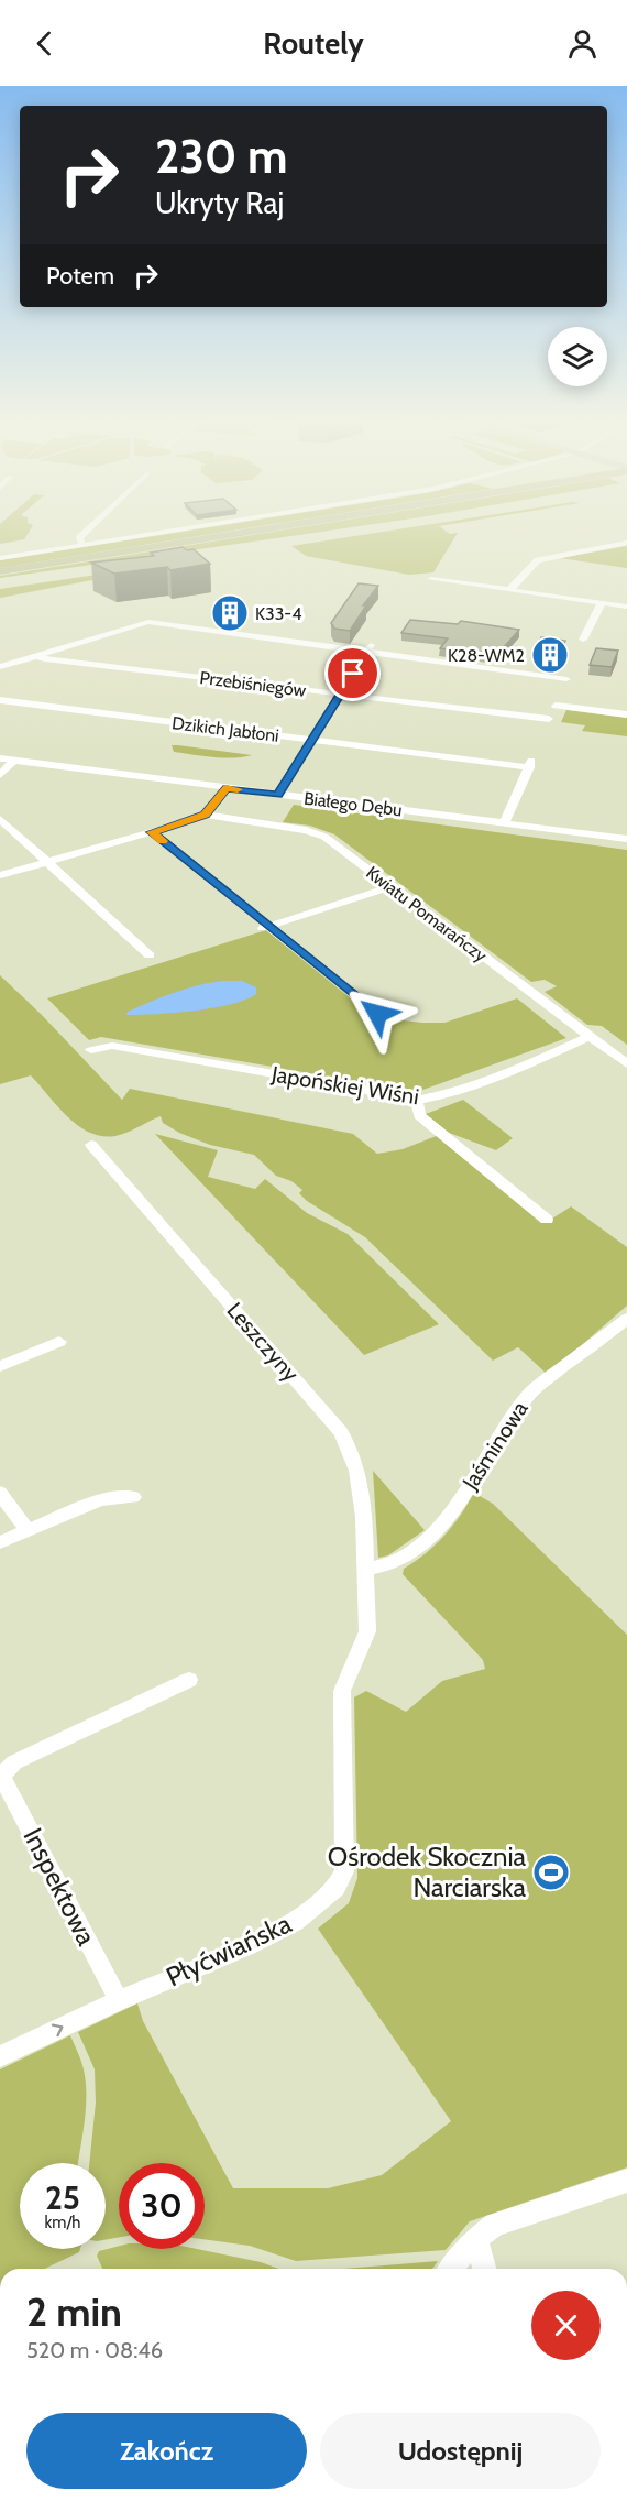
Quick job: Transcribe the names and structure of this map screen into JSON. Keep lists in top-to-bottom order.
{
  "streets": {
    "street": [
      "Przebiśniegów",
      "Dzikich Jabłoni",
      "Białego Dębu",
      "Kwiatu Pomarańczy",
      "Japońskiej Wiśni",
      "Leszczyny",
      "Jaśminowa",
      "Inspektowa",
      "Płyćwiańska"
    ]
  },
  "crossings": [
    ["Dzikich Jabłoni", "Białego Dębu"],
    ["Kwiatu Pomarańczy", "Japońskiej Wiśni"],
    ["Leszczyny", "Jaśminowa"],
    ["Leszczyny", "Płyćwiańska"],
    ["Jaśminowa", "Płyćwiańska"],
    ["Inspektowa", "Płyćwiańska"]
  ],
  "places": {
    "building": ["K33-4", "K28-WM2"],
    "sports": ["Ośrodek Skocznia Narciarska"]
  },
  "page": {
    "header": "Routely",
    "turn": ["230 m", "Ukryty Raj"],
    "then": "Potem",
    "speed": "25 km/h",
    "limit": "30",
    "heading": ["2 min", "520 m · 08:46"],
    "buttons": ["Zakończ", "Udostępnij"]
  }
}
